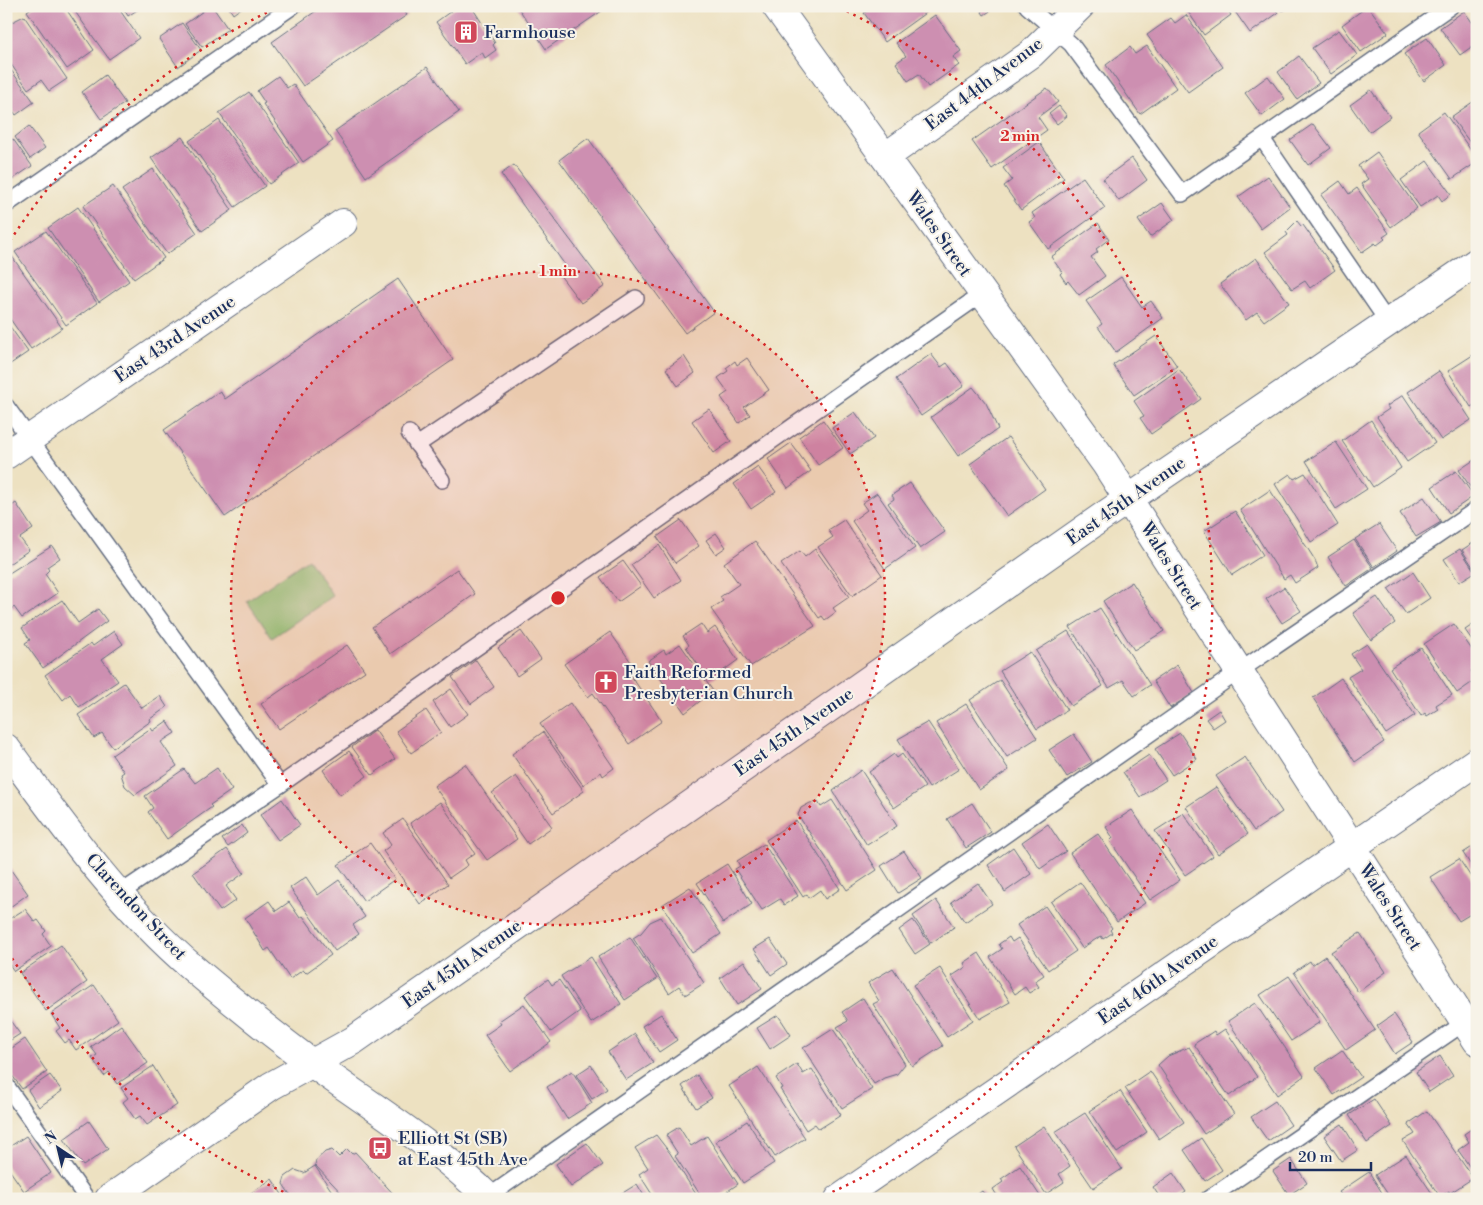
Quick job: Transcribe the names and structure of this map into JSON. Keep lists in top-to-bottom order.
{
  "streets": {
    "street": [
      "East 44th Avenue",
      "Wales Street",
      "East 43rd Avenue",
      "East 45th Avenue",
      "Clarendon Street",
      "East 46th Avenue"
    ]
  },
  "crossings": [
    ["East 44th Avenue", "Wales Street"],
    ["Wales Street", "East 45th Avenue"],
    ["Wales Street", "East 46th Avenue"],
    ["East 45th Avenue", "Clarendon Street"]
  ],
  "places": {
    "building": ["Farmhouse"],
    "church": ["Faith Reformed Presbyterian Church"],
    "bus stop": ["Elliott St (SB) at East 45th Ave"]
  },
  "scale_bar": "20 m",
  "north": "top left",
  "rings": ["2 min", "1 min"]
}
